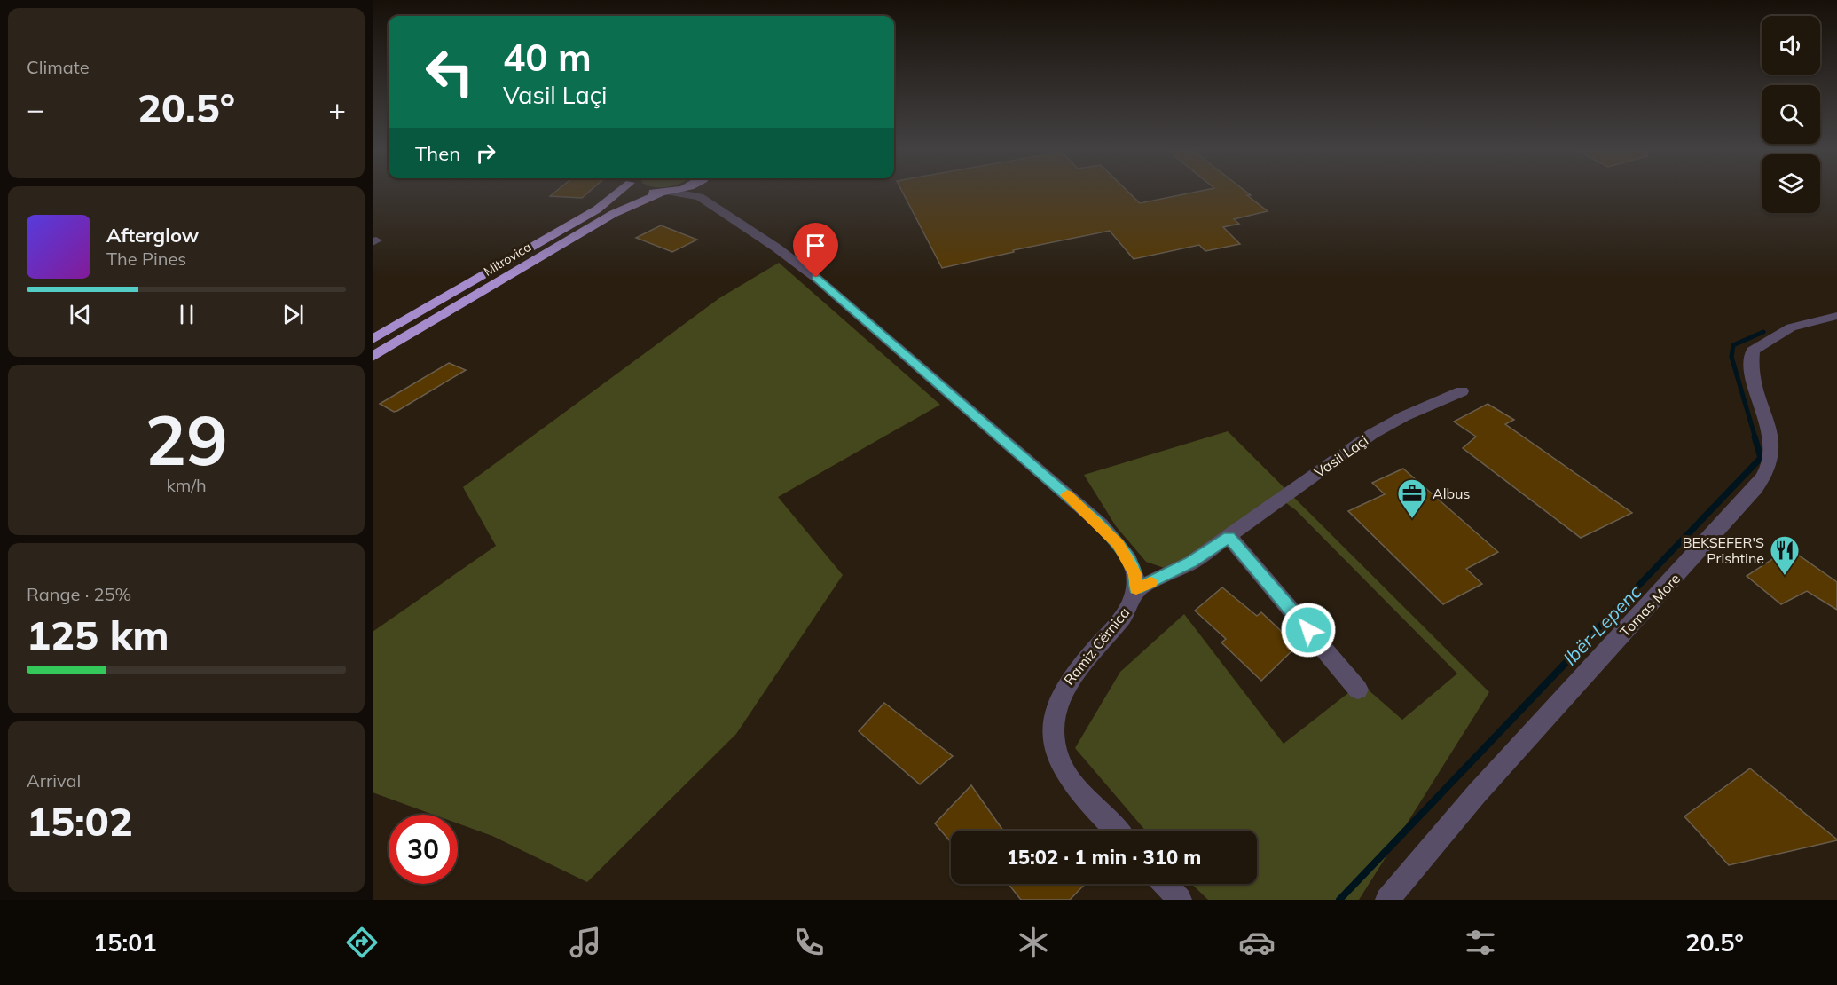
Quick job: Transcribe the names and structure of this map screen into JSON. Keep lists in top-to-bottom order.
{
  "streets": {
    "highway": ["Mitrovica"],
    "street": ["Vasil Laçi", "Tomas More", "Ramiz Cërnica"]
  },
  "crossings": [
    ["Vasil Laçi", "Ramiz Cërnica"]
  ],
  "water": ["Ibër-Lepenc"],
  "places": {
    "office": ["Albus"],
    "restaurant": ["BEKSEFER'S Prishtine"]
  },
  "page": {
    "tile": [
      "Climate",
      ["29", "km/h"],
      ["Range · 25%", "125 km"],
      ["Arrival", "15:02"]
    ],
    "turn": ["40 m", "Vasil Laçi"],
    "heat": ["−", "20.5°", "+"],
    "then": "Then",
    "song": ["Afterglow", "The Pines"],
    "limit": "30",
    "trip": "15:02 · 1 min · 310 m",
    "tabs": ["15:01", "20.5°"]
  }
}
